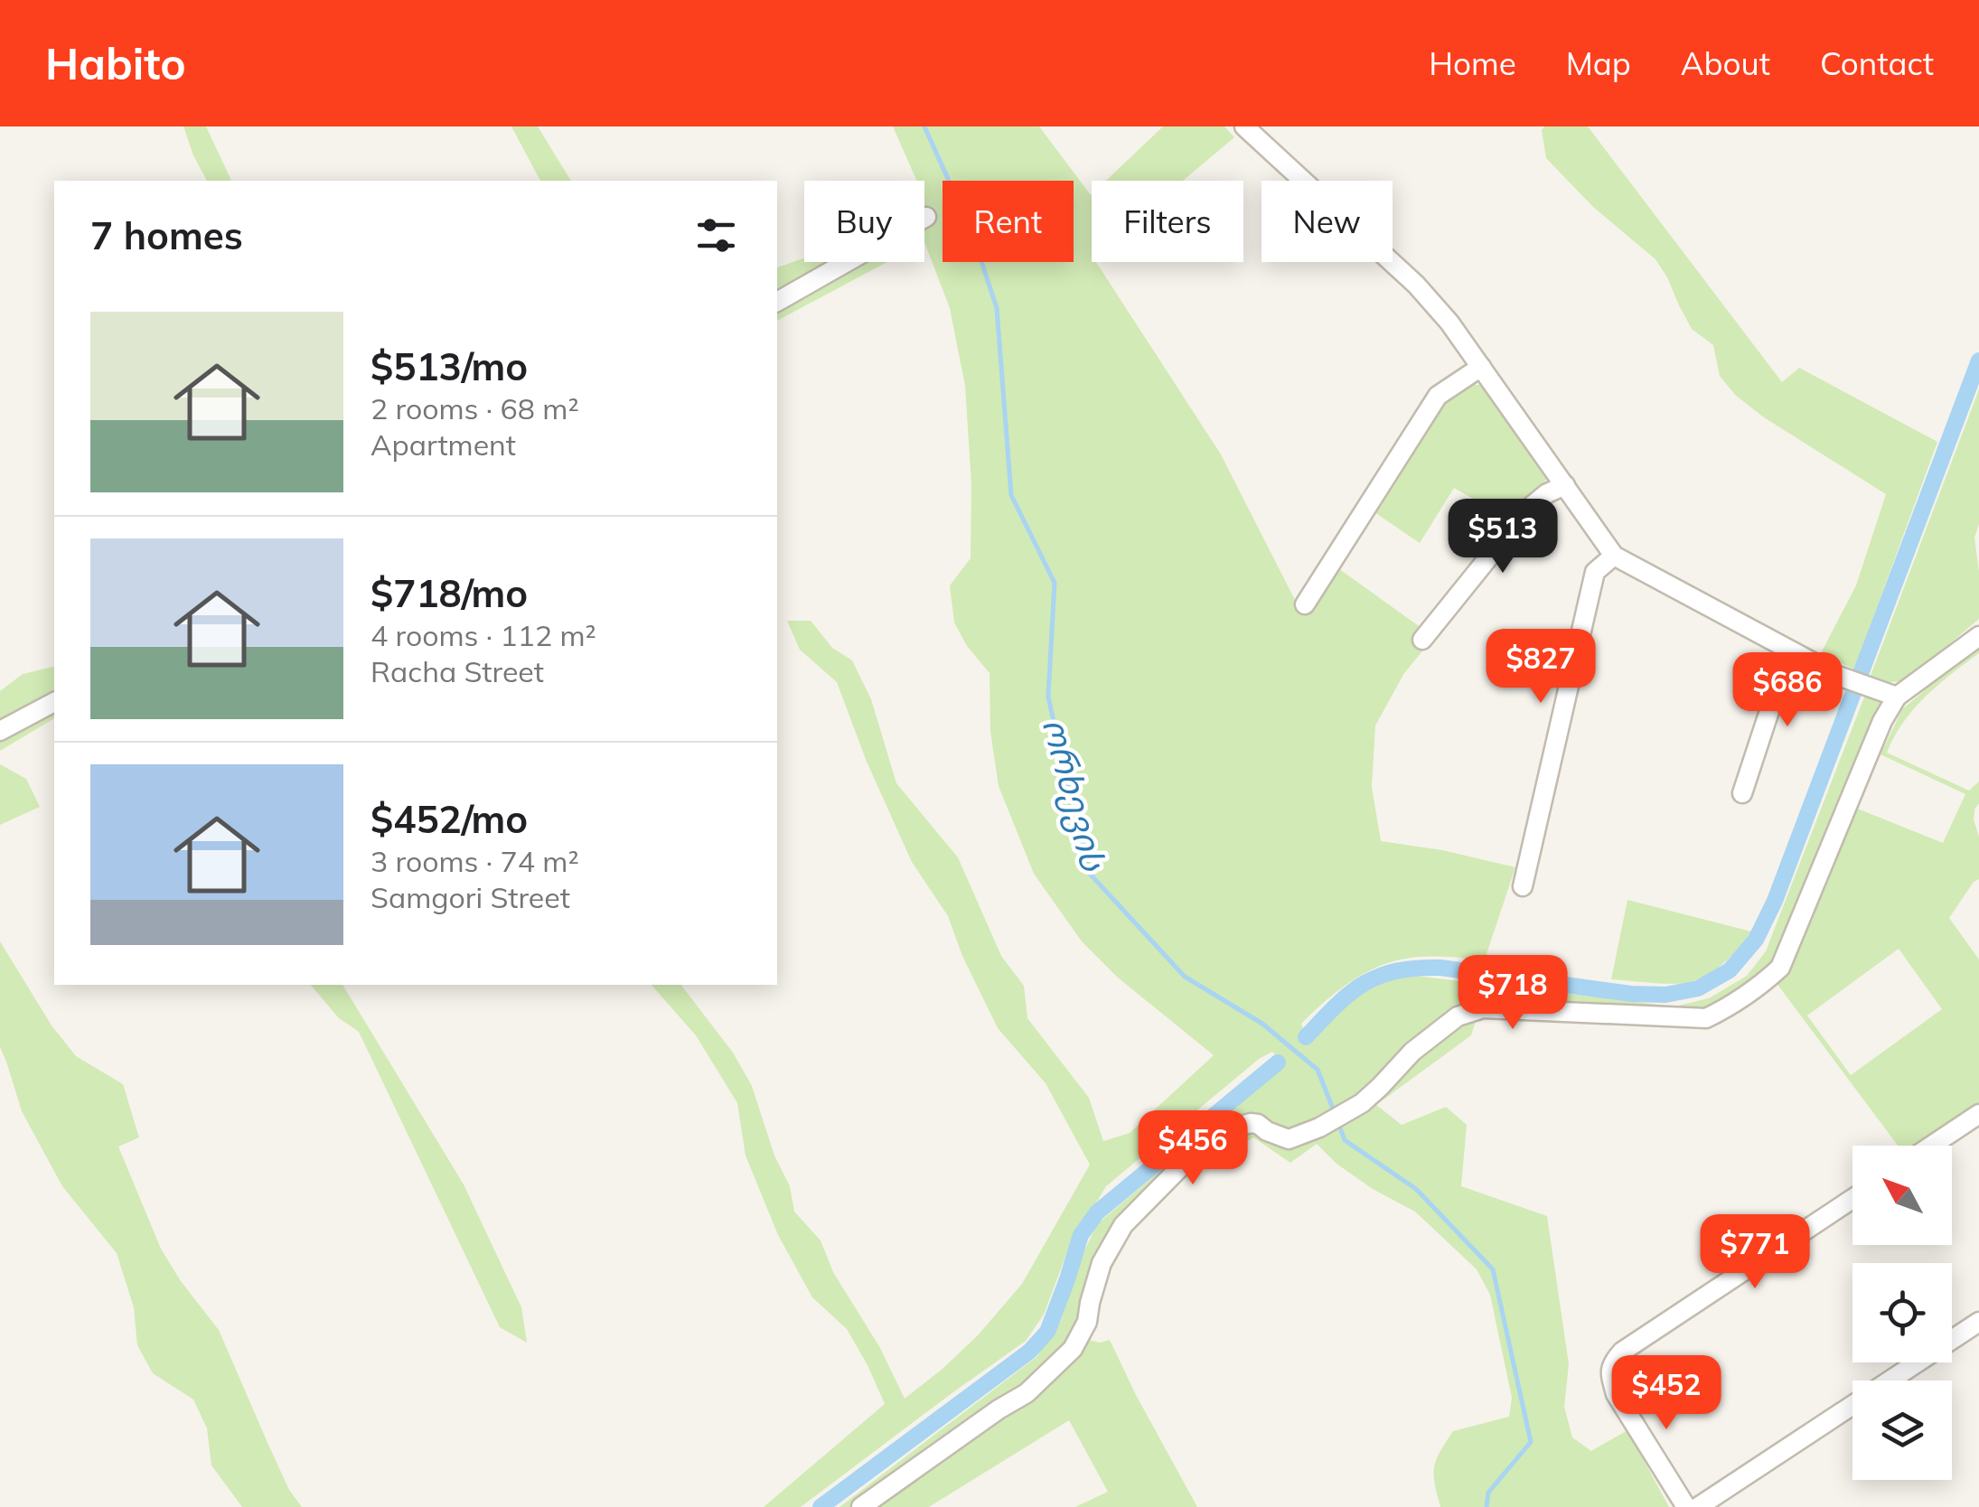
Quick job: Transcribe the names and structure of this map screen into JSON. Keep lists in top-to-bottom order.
{
  "water": ["ორხევის"],
  "north": "top left",
  "page": {
    "header": "Habito",
    "nav": [
      "Home",
      "Map",
      "About",
      "Contact"
    ],
    "chip": [
      "Buy",
      "Rent",
      "Filters",
      "New"
    ],
    "heading": "7 homes",
    "list": [
      {
        "name": "$513/mo",
        "note": "2 rooms · 68 m² · Apartment"
      },
      {
        "name": "$718/mo",
        "note": "4 rooms · 112 m² · Racha Street"
      },
      {
        "name": "$452/mo",
        "note": "3 rooms · 74 m² · Samgori Street"
      }
    ],
    "price": [
      "$513",
      "$827",
      "$686",
      "$718",
      "$456",
      "$771",
      "$452"
    ]
  }
}
